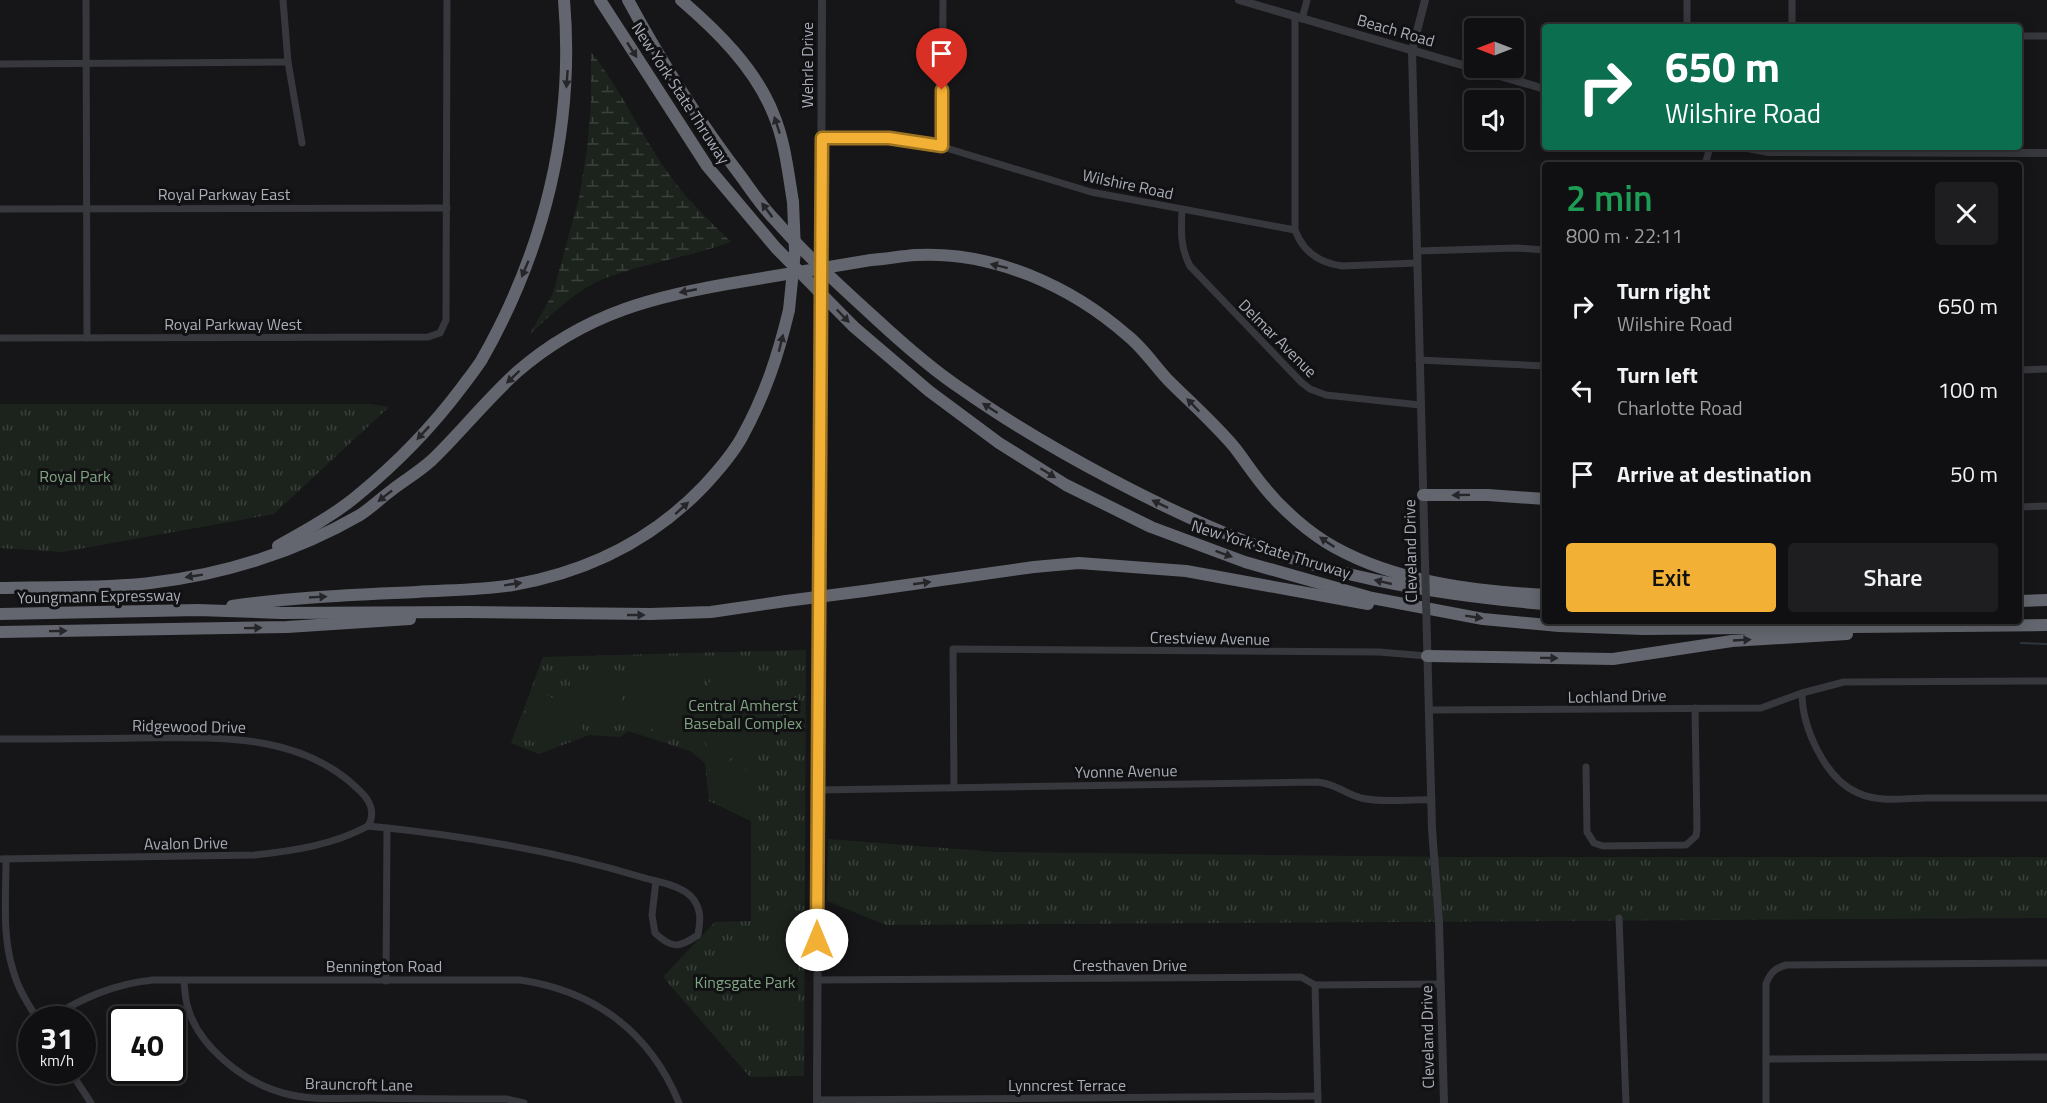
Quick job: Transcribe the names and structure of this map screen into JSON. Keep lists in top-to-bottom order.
{
  "streets": {
    "highway": ["New York State Thruway", "Youngmann Expressway"],
    "street": [
      "Beach Road",
      "Wehrle Drive",
      "Wilshire Road",
      "Royal Parkway East",
      "Royal Parkway West",
      "Delmar Avenue",
      "Cleveland Drive",
      "Crestview Avenue",
      "Lochland Drive",
      "Ridgewood Drive",
      "Yvonne Avenue",
      "Avalon Drive",
      "Cresthaven Drive",
      "Bennington Road",
      "Brauncroft Lane",
      "Lynncrest Terrace"
    ]
  },
  "crossings": [
    ["Beach Road", "Cleveland Drive"],
    ["Wehrle Drive", "Wilshire Road"],
    ["Wehrle Drive", "Yvonne Avenue"],
    ["Wehrle Drive", "Cresthaven Drive"],
    ["Wehrle Drive", "Lynncrest Terrace"],
    ["Wilshire Road", "Delmar Avenue"],
    ["Royal Parkway East", "Royal Parkway West"],
    ["Delmar Avenue", "Cleveland Drive"],
    ["Cleveland Drive", "Crestview Avenue"],
    ["Cleveland Drive", "Lochland Drive"],
    ["Cleveland Drive", "Yvonne Avenue"],
    ["Cleveland Drive", "Cresthaven Drive"],
    ["Crestview Avenue", "Yvonne Avenue"],
    ["Ridgewood Drive", "Avalon Drive"],
    ["Bennington Road", "Brauncroft Lane"]
  ],
  "parks": ["Royal Park", "Central Amherst Baseball Complex", "Kingsgate Park"],
  "north": "left",
  "page": {
    "turn": ["650 m", "Wilshire Road"],
    "heading": ["2 min", "800 m · 22:11"],
    "list": [
      {
        "name": "Turn right",
        "note": "Wilshire Road",
        "value": "650 m"
      },
      {
        "name": "Turn left",
        "note": "Charlotte Road",
        "value": "100 m"
      },
      {
        "name": "Arrive at destination",
        "value": "50 m"
      }
    ],
    "buttons": ["Exit", "Share"],
    "speed": "31 km/h",
    "limit": "40"
  }
}
